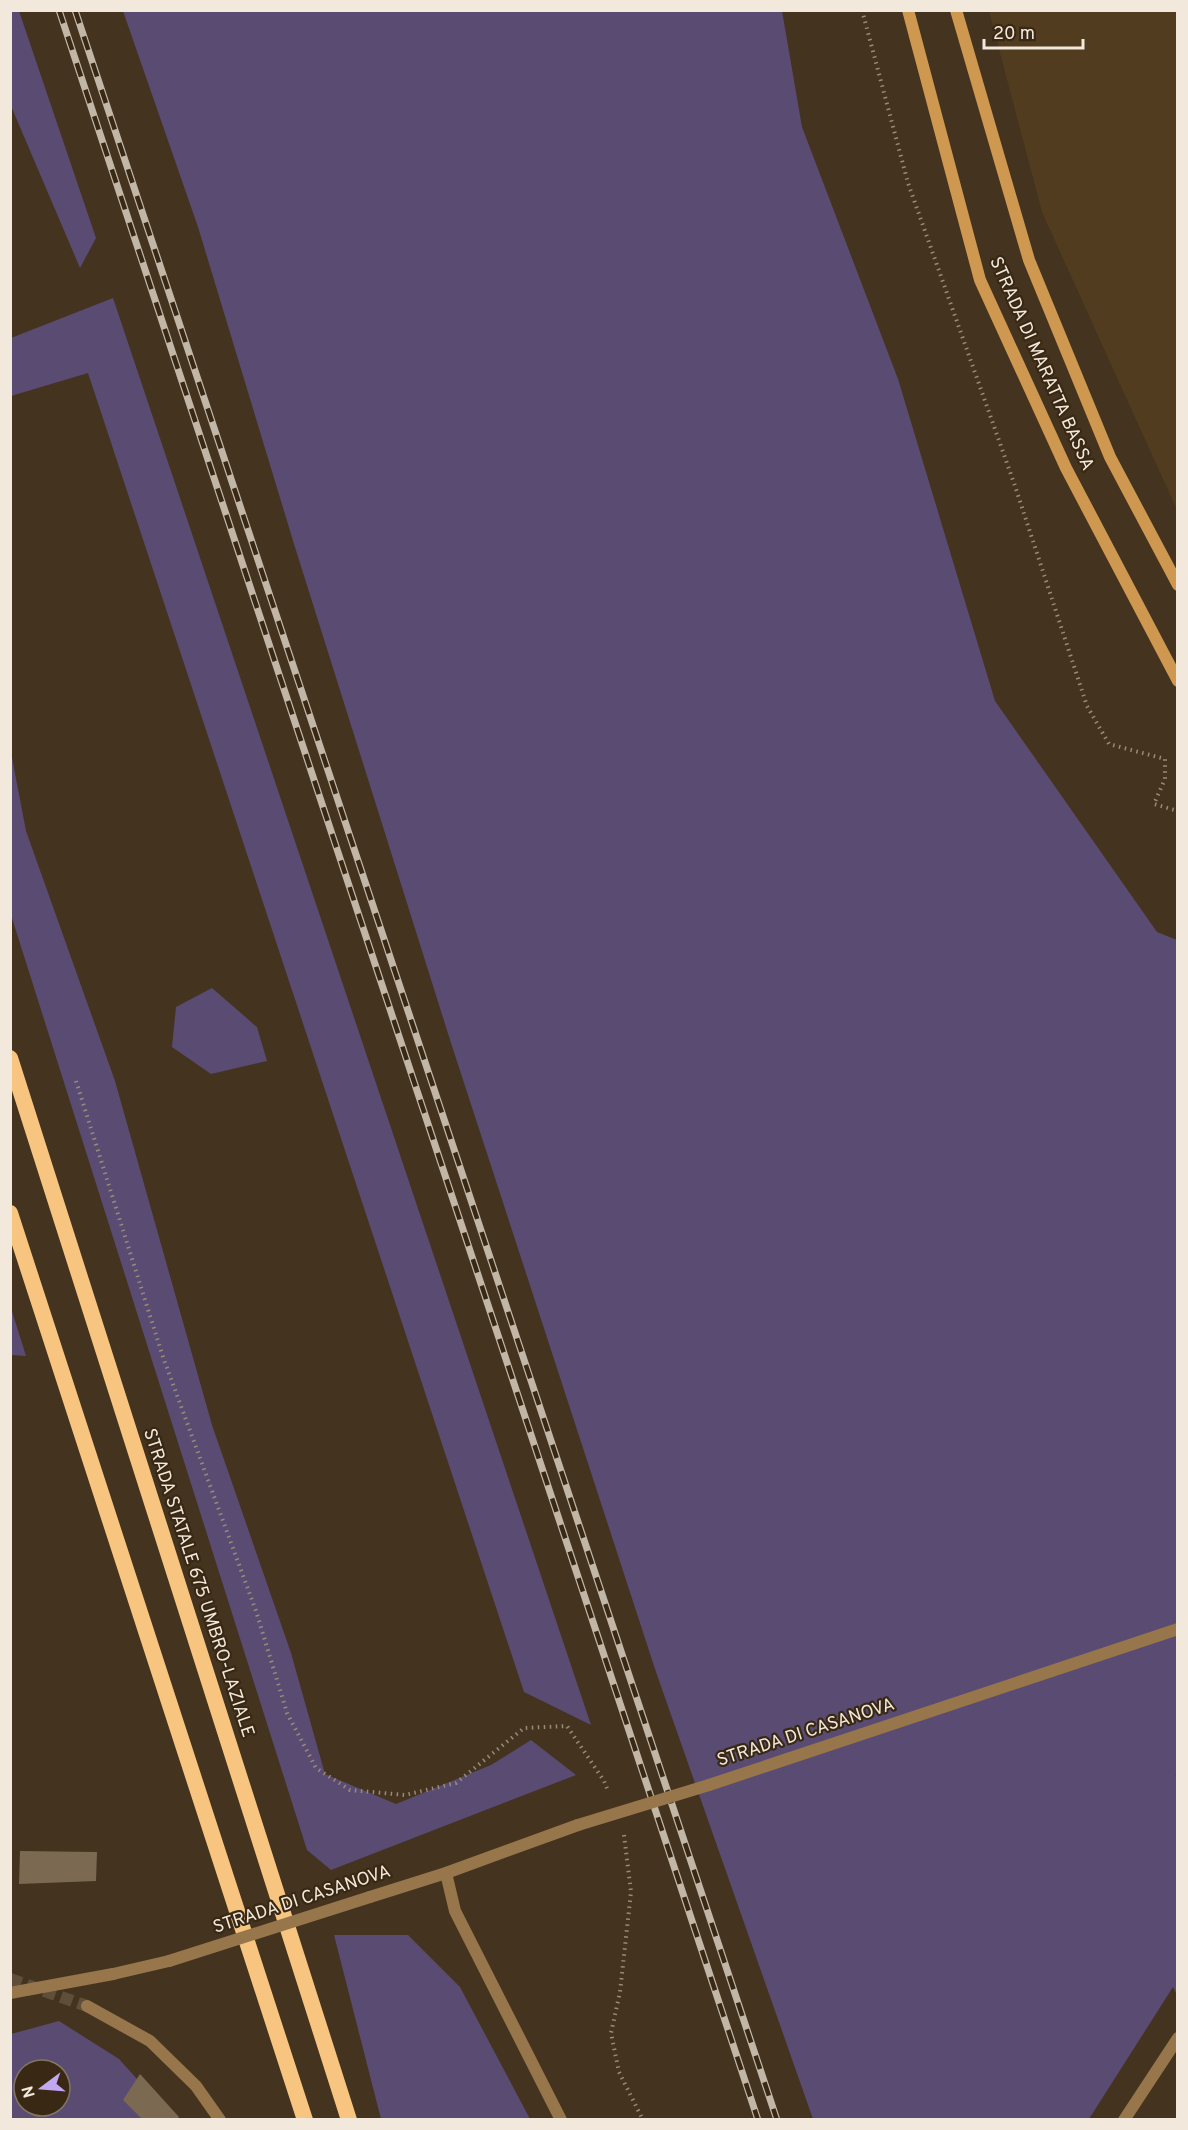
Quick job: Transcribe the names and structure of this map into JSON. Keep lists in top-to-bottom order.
{
  "streets": {
    "highway": ["STRADA STATALE 675 UMBRO-LAZIALE"],
    "main road": ["STRADA DI MARATTA BASSA"],
    "street": ["STRADA DI CASANOVA"]
  },
  "scale_bar": "20 m",
  "north": "left"
}
